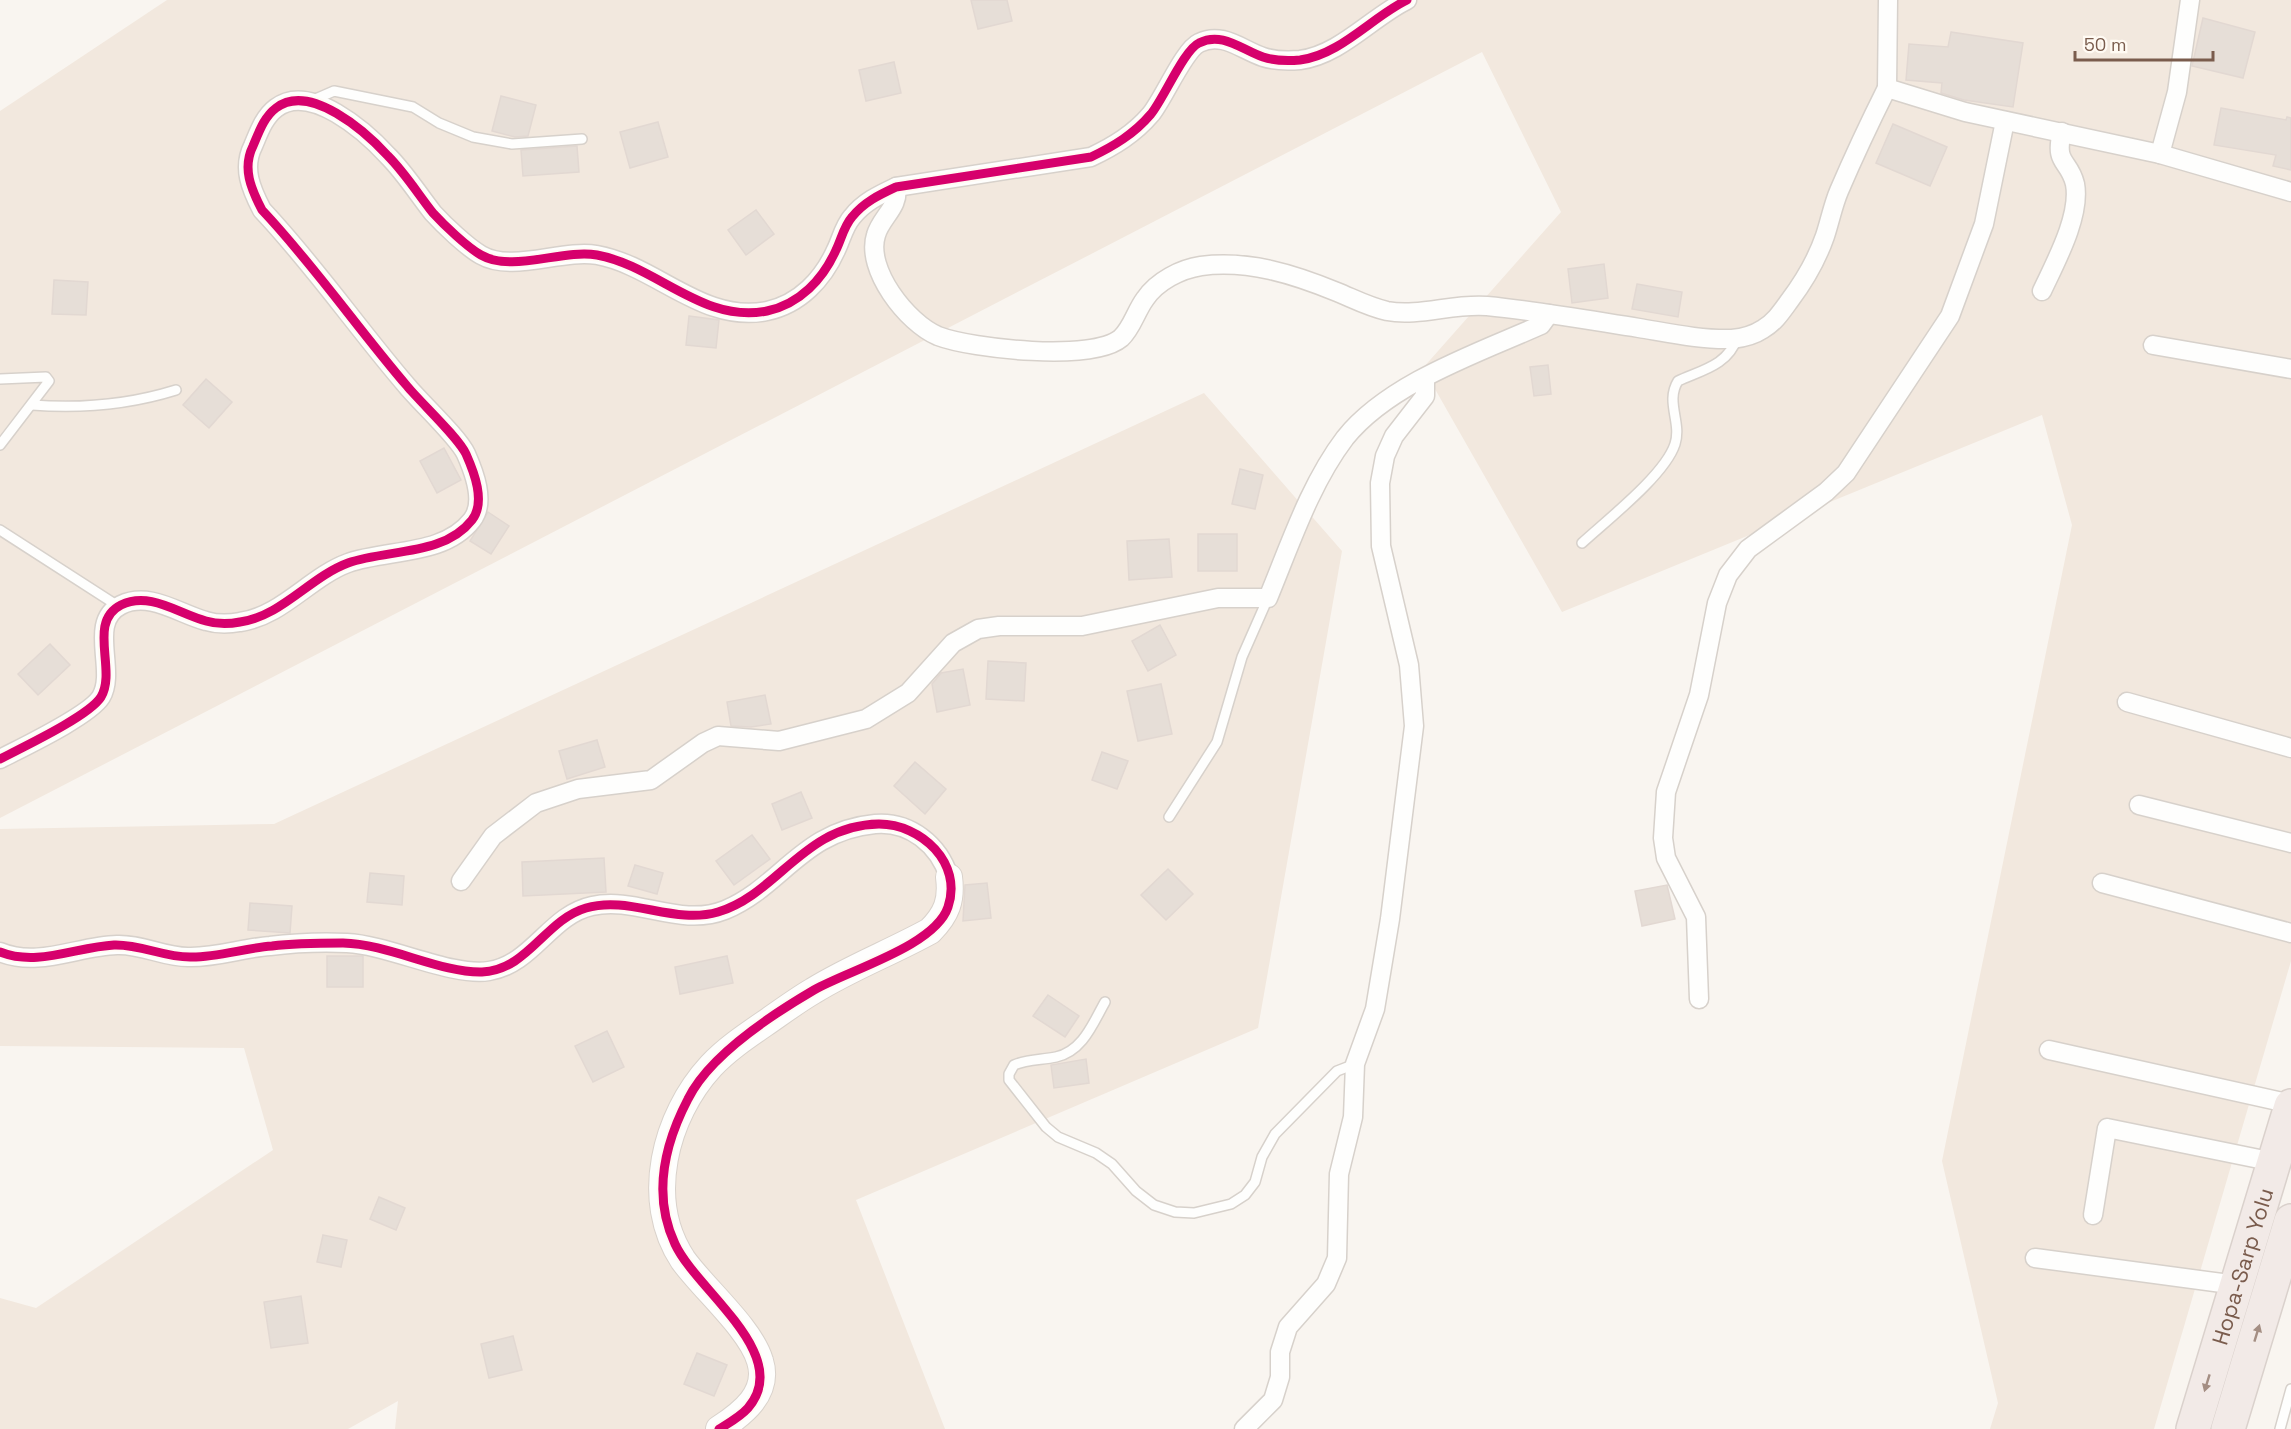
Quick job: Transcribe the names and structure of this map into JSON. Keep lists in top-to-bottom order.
{
  "streets": {
    "highway": ["Hopa-Sarp Yolu"]
  },
  "scale_bar": "50 m"
}
